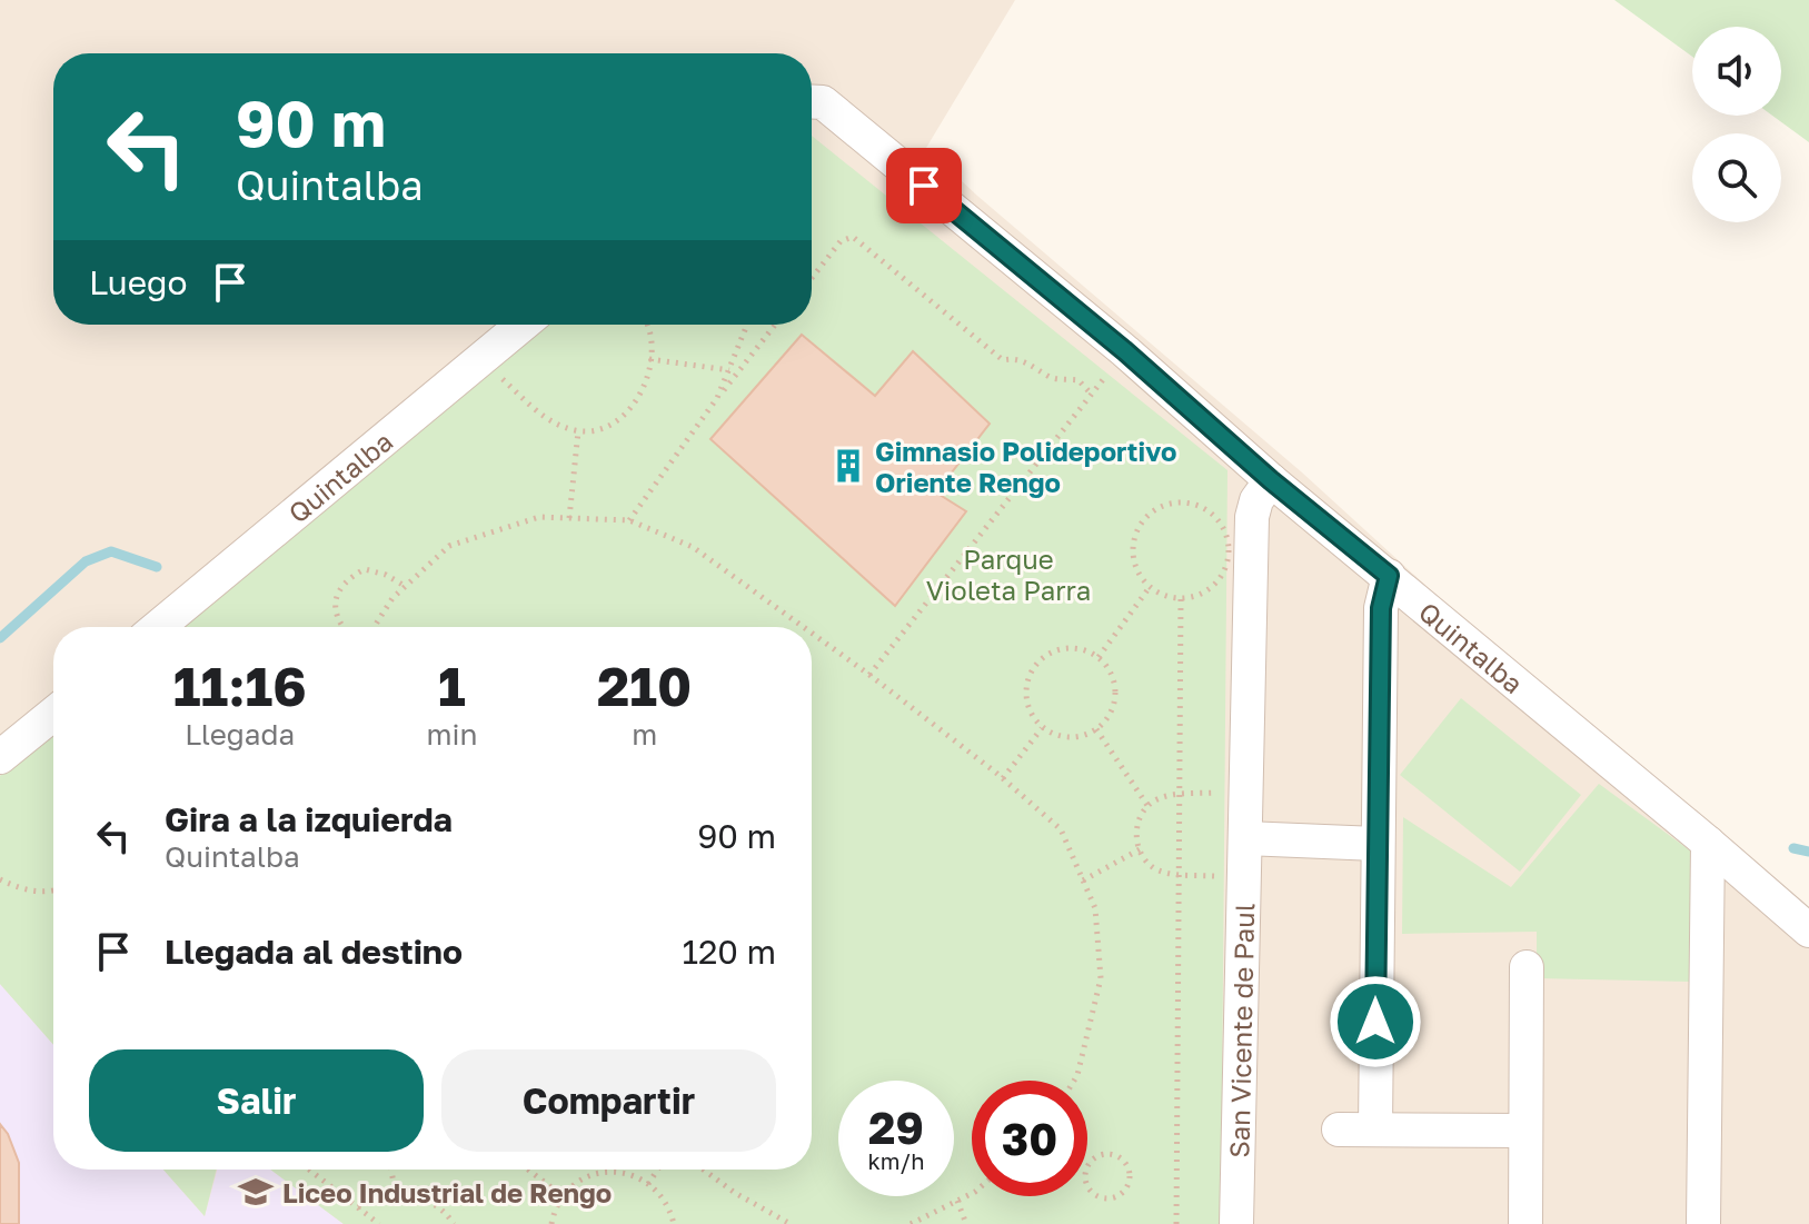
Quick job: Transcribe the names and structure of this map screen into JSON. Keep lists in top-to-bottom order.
{
  "streets": {
    "street": ["Quintalba", "San Vicente de Paul"]
  },
  "crossings": [
    ["Quintalba", "San Vicente de Paul"]
  ],
  "parks": ["Parque Violeta Parra"],
  "places": {
    "building": ["Gimnasio Polideportivo Oriente Rengo"],
    "school or university": ["Liceo Industrial de Rengo"]
  },
  "page": {
    "turn": ["90 m", "Quintalba"],
    "then": "Luego",
    "eta": [
      "11:16",
      "Llegada",
      "1",
      "min",
      "210",
      "m"
    ],
    "list": [
      {
        "name": "Gira a la izquierda",
        "note": "Quintalba",
        "value": "90 m"
      },
      {
        "name": "Llegada al destino",
        "value": "120 m"
      }
    ],
    "buttons": ["Salir", "Compartir"],
    "speed": "29 km/h",
    "limit": "30"
  }
}
